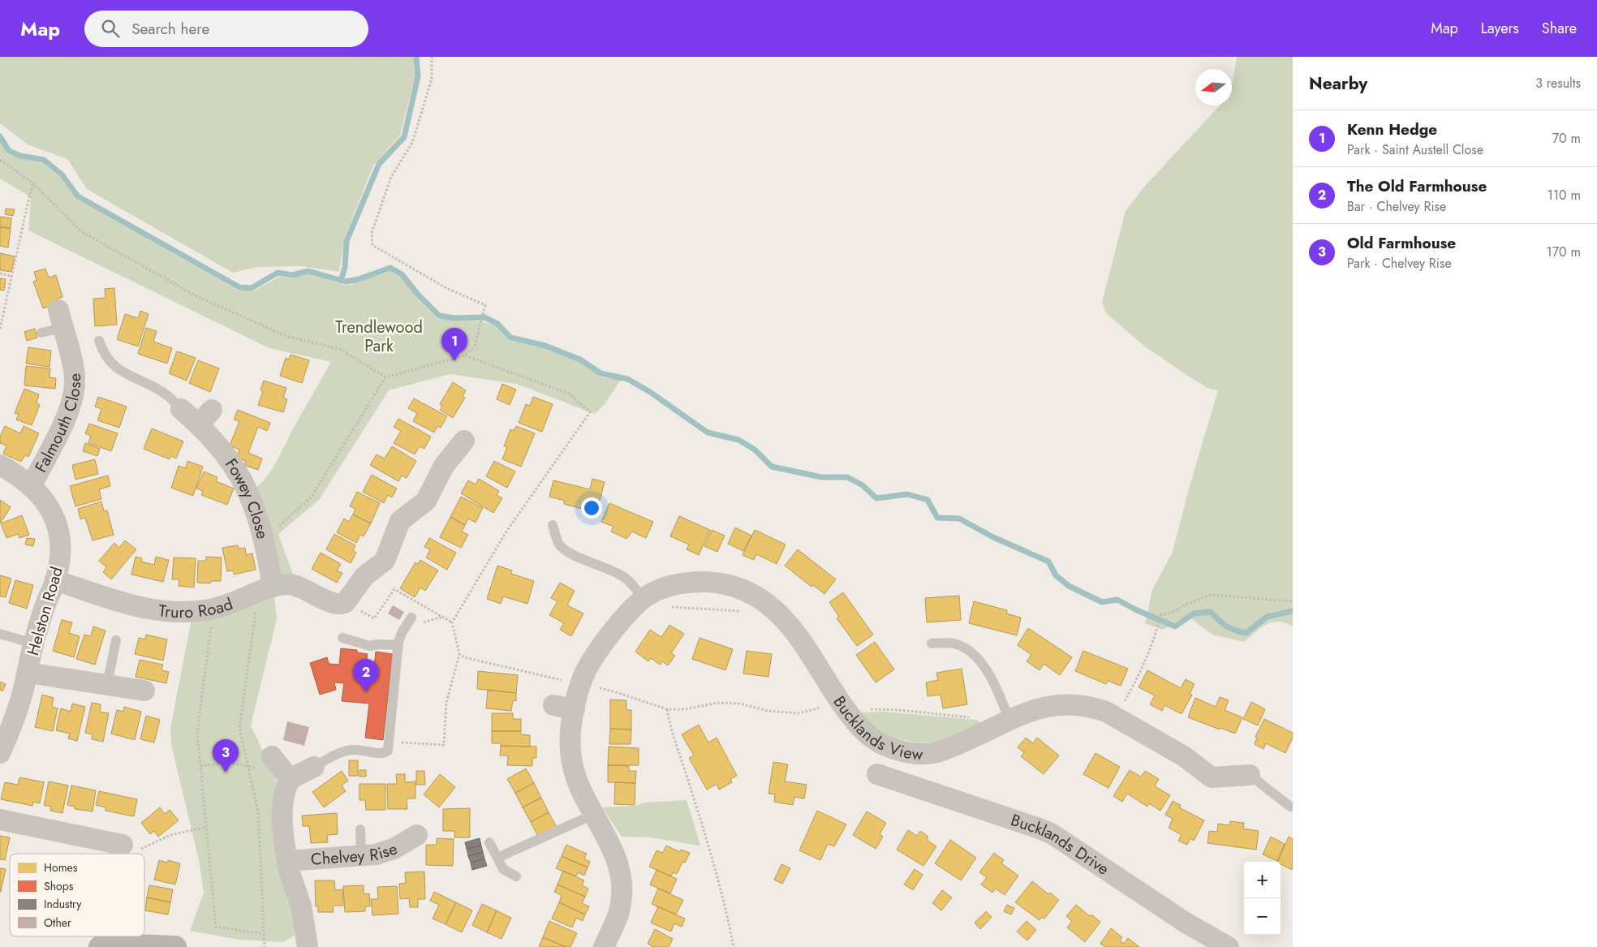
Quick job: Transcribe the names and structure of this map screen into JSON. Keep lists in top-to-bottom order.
{
  "streets": {
    "street": [
      "Falmouth Close",
      "Fowey Close",
      "Truro Road",
      "Helston Road",
      "Bucklands View",
      "Bucklands Drive",
      "Chelvey Rise"
    ]
  },
  "crossings": [
    ["Falmouth Close", "Helston Road"],
    ["Fowey Close", "Truro Road"],
    ["Truro Road", "Helston Road"]
  ],
  "parks": ["Trendlewood Park"],
  "legend": [
    "Homes",
    "Shops",
    "Industry",
    "Other"
  ],
  "north": "left",
  "page": {
    "header": "Map",
    "search": "Search here",
    "nav": ["Map", "Layers", "Share"],
    "heading": ["Nearby", "3 results"],
    "list": [
      {
        "mark": "1",
        "name": "Kenn Hedge",
        "note": "Park · Saint Austell Close",
        "value": "70 m"
      },
      {
        "mark": "2",
        "name": "The Old Farmhouse",
        "note": "Bar · Chelvey Rise",
        "value": "110 m"
      },
      {
        "mark": "3",
        "name": "Old Farmhouse",
        "note": "Park · Chelvey Rise",
        "value": "170 m"
      }
    ],
    "pins": ["1", "2", "3"],
    "map_buttons": ["+", "−"]
  }
}
